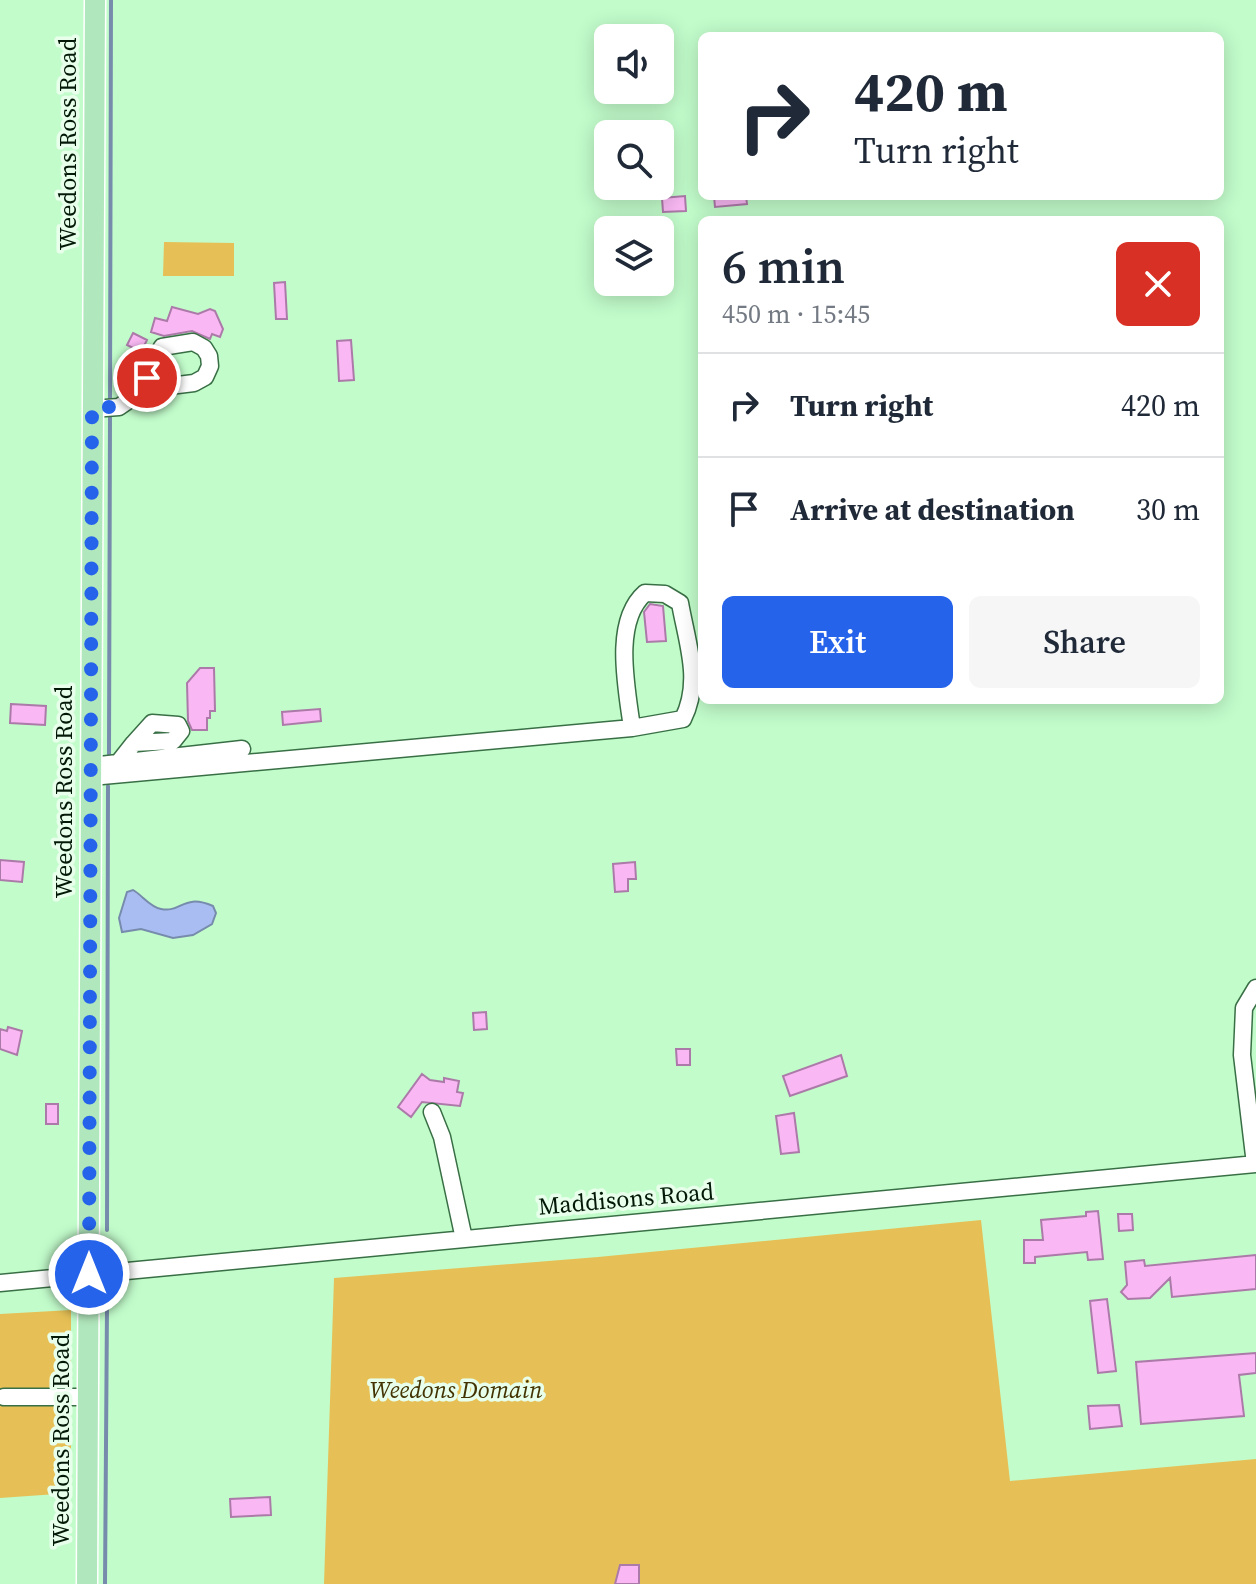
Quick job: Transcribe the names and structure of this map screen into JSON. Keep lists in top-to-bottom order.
{
  "streets": {
    "main road": ["Weedons Ross Road"],
    "street": ["Maddisons Road"]
  },
  "crossings": [
    ["Weedons Ross Road", "Maddisons Road"]
  ],
  "parks": ["Weedons Domain"],
  "page": {
    "turn": ["420 m", "Turn right"],
    "heading": ["6 min", "450 m · 15:45"],
    "list": [
      {
        "name": "Turn right",
        "value": "420 m"
      },
      {
        "name": "Arrive at destination",
        "value": "30 m"
      }
    ],
    "buttons": ["Exit", "Share"]
  }
}
